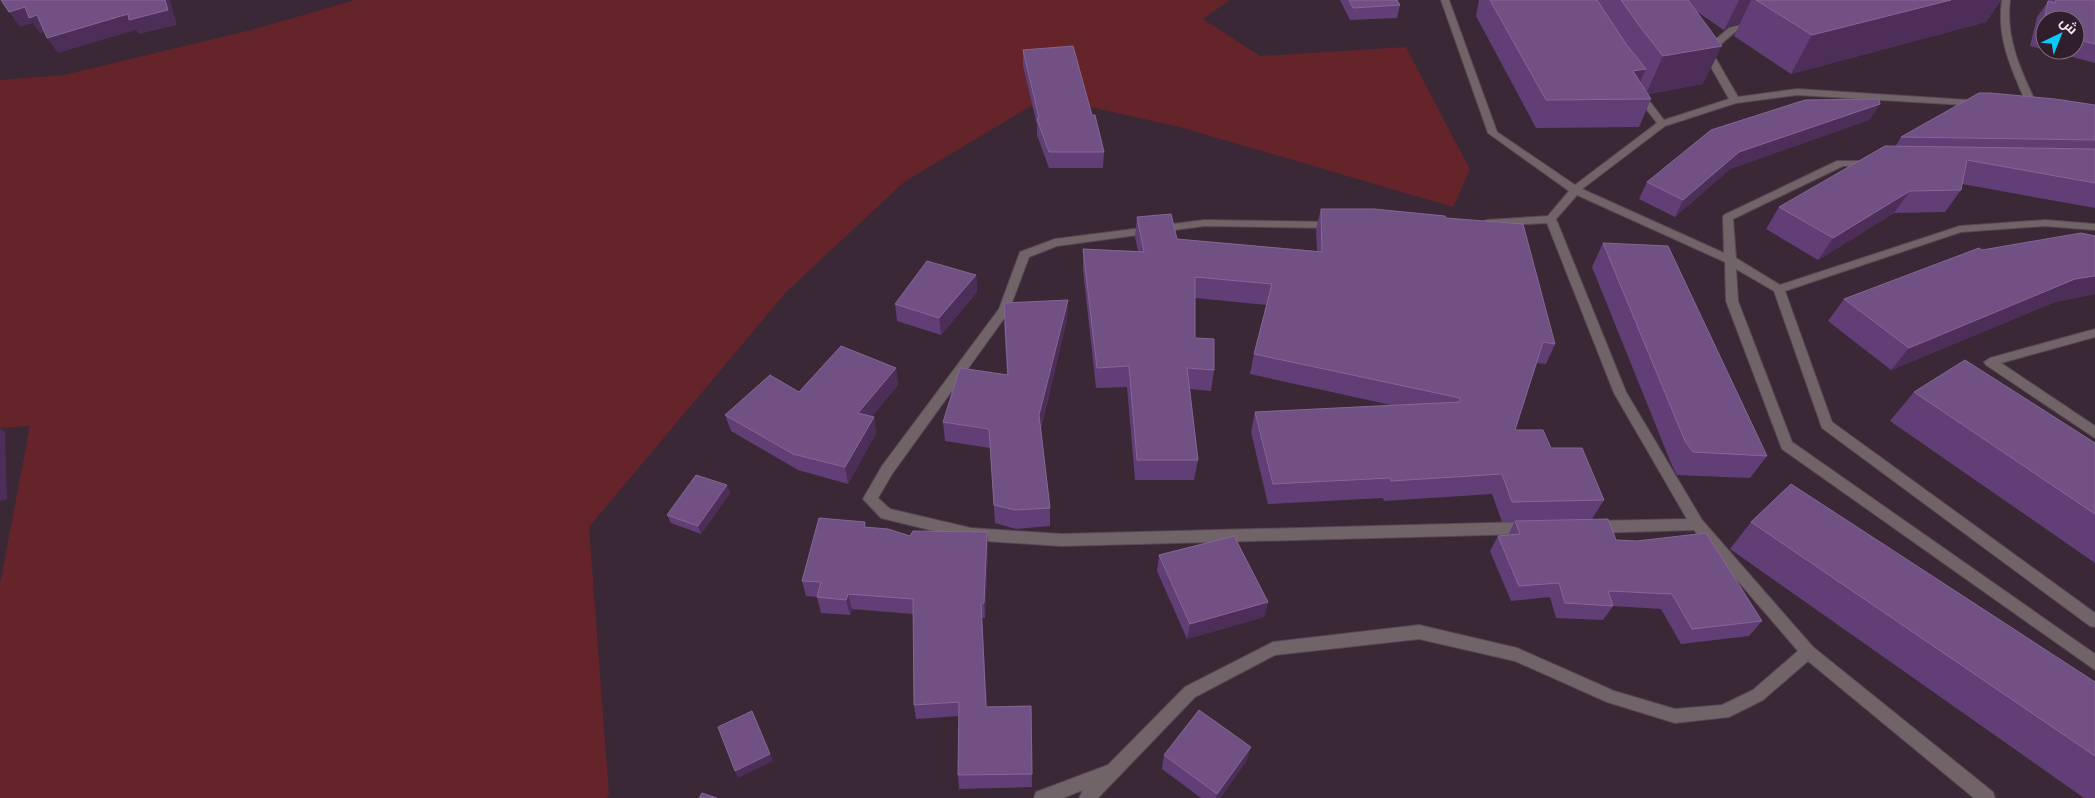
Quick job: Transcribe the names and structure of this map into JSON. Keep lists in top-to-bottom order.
{
  "north": "top right"
}
